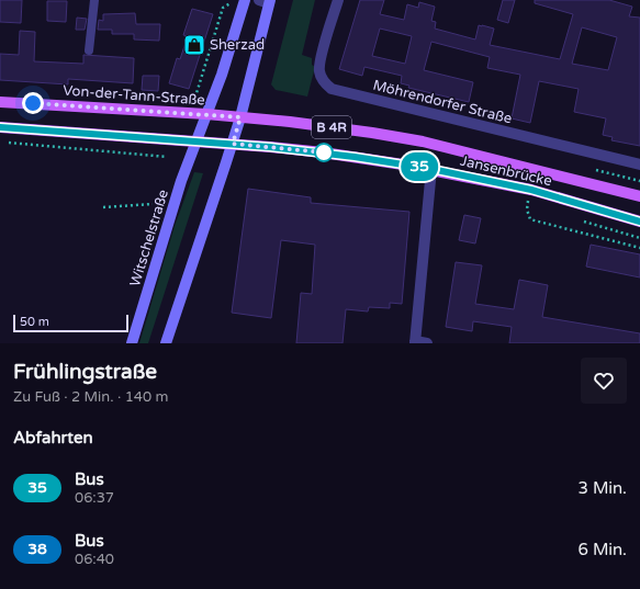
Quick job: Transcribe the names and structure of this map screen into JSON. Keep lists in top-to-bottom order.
{
  "streets": {
    "main road": ["Von-der-Tann-Straße", "B 4R", "Jansenbrücke"],
    "street": ["Möhrendorfer Straße", "Witschelstraße"]
  },
  "crossings": [
    ["Von-der-Tann-Straße", "Jansenbrücke"],
    ["Von-der-Tann-Straße", "Witschelstraße"],
    ["B 4R", "Jansenbrücke"],
    ["B 4R", "Witschelstraße"]
  ],
  "places": {
    "shop": ["Sherzad"]
  },
  "lines": ["bus line 35"],
  "scale_bar": "50 m",
  "page": {
    "on_map": "35",
    "scale": "50 m",
    "heading": [
      ["Frühlingstraße", "Zu Fuß · 2 Min. · 140 m"],
      "Abfahrten"
    ],
    "list": [
      {
        "mark": "35",
        "name": "Bus",
        "note": "06:37",
        "value": "3 Min."
      },
      {
        "mark": "38",
        "name": "Bus",
        "note": "06:40",
        "value": "6 Min."
      }
    ]
  }
}
